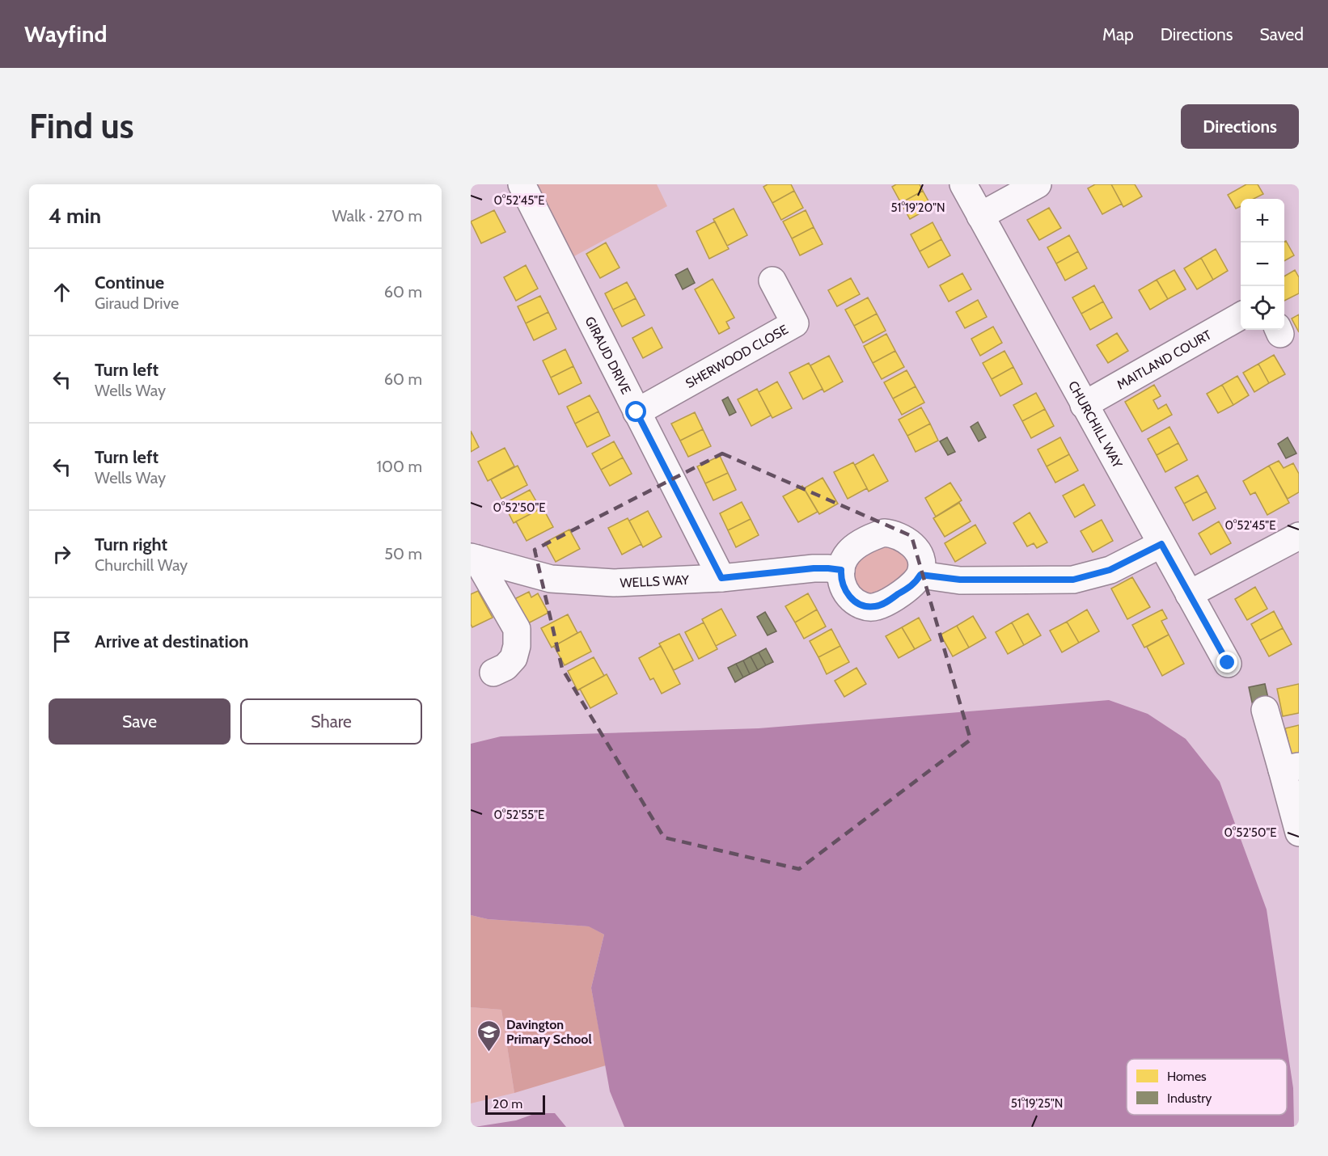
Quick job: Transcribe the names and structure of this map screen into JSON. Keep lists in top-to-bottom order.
{
  "streets": {
    "street": [
      "GIRAUD DRIVE",
      "SHERWOOD CLOSE",
      "MAITLAND COURT",
      "CHURCHILL WAY",
      "WELLS WAY"
    ]
  },
  "crossings": [
    ["GIRAUD DRIVE", "SHERWOOD CLOSE"],
    ["GIRAUD DRIVE", "WELLS WAY"],
    ["MAITLAND COURT", "CHURCHILL WAY"]
  ],
  "places": {
    "school or university": ["Davington Primary School"]
  },
  "legend": ["Homes", "Industry"],
  "scale_bar": "20 m",
  "page": {
    "header": "Wayfind",
    "nav": ["Map", "Directions", "Saved"],
    "buttons": [
      "Directions",
      ["Save", "Share"]
    ],
    "title": "Find us",
    "heading": ["4 min", "Walk · 270 m"],
    "map_buttons": ["+", "−"],
    "list": [
      ["Continue", "Giraud Drive", "60 m"],
      ["Turn left", "Wells Way", "60 m"],
      ["Turn left", "Wells Way", "100 m"],
      ["Turn right", "Churchill Way", "50 m"],
      "Arrive at destination"
    ],
    "scale": "20 m"
  },
  "coordinates": [
    "0°52'45\"E",
    "51°19'20\"N",
    "0°52'50\"E",
    "0°52'55\"E",
    "51°19'25\"N"
  ]
}
